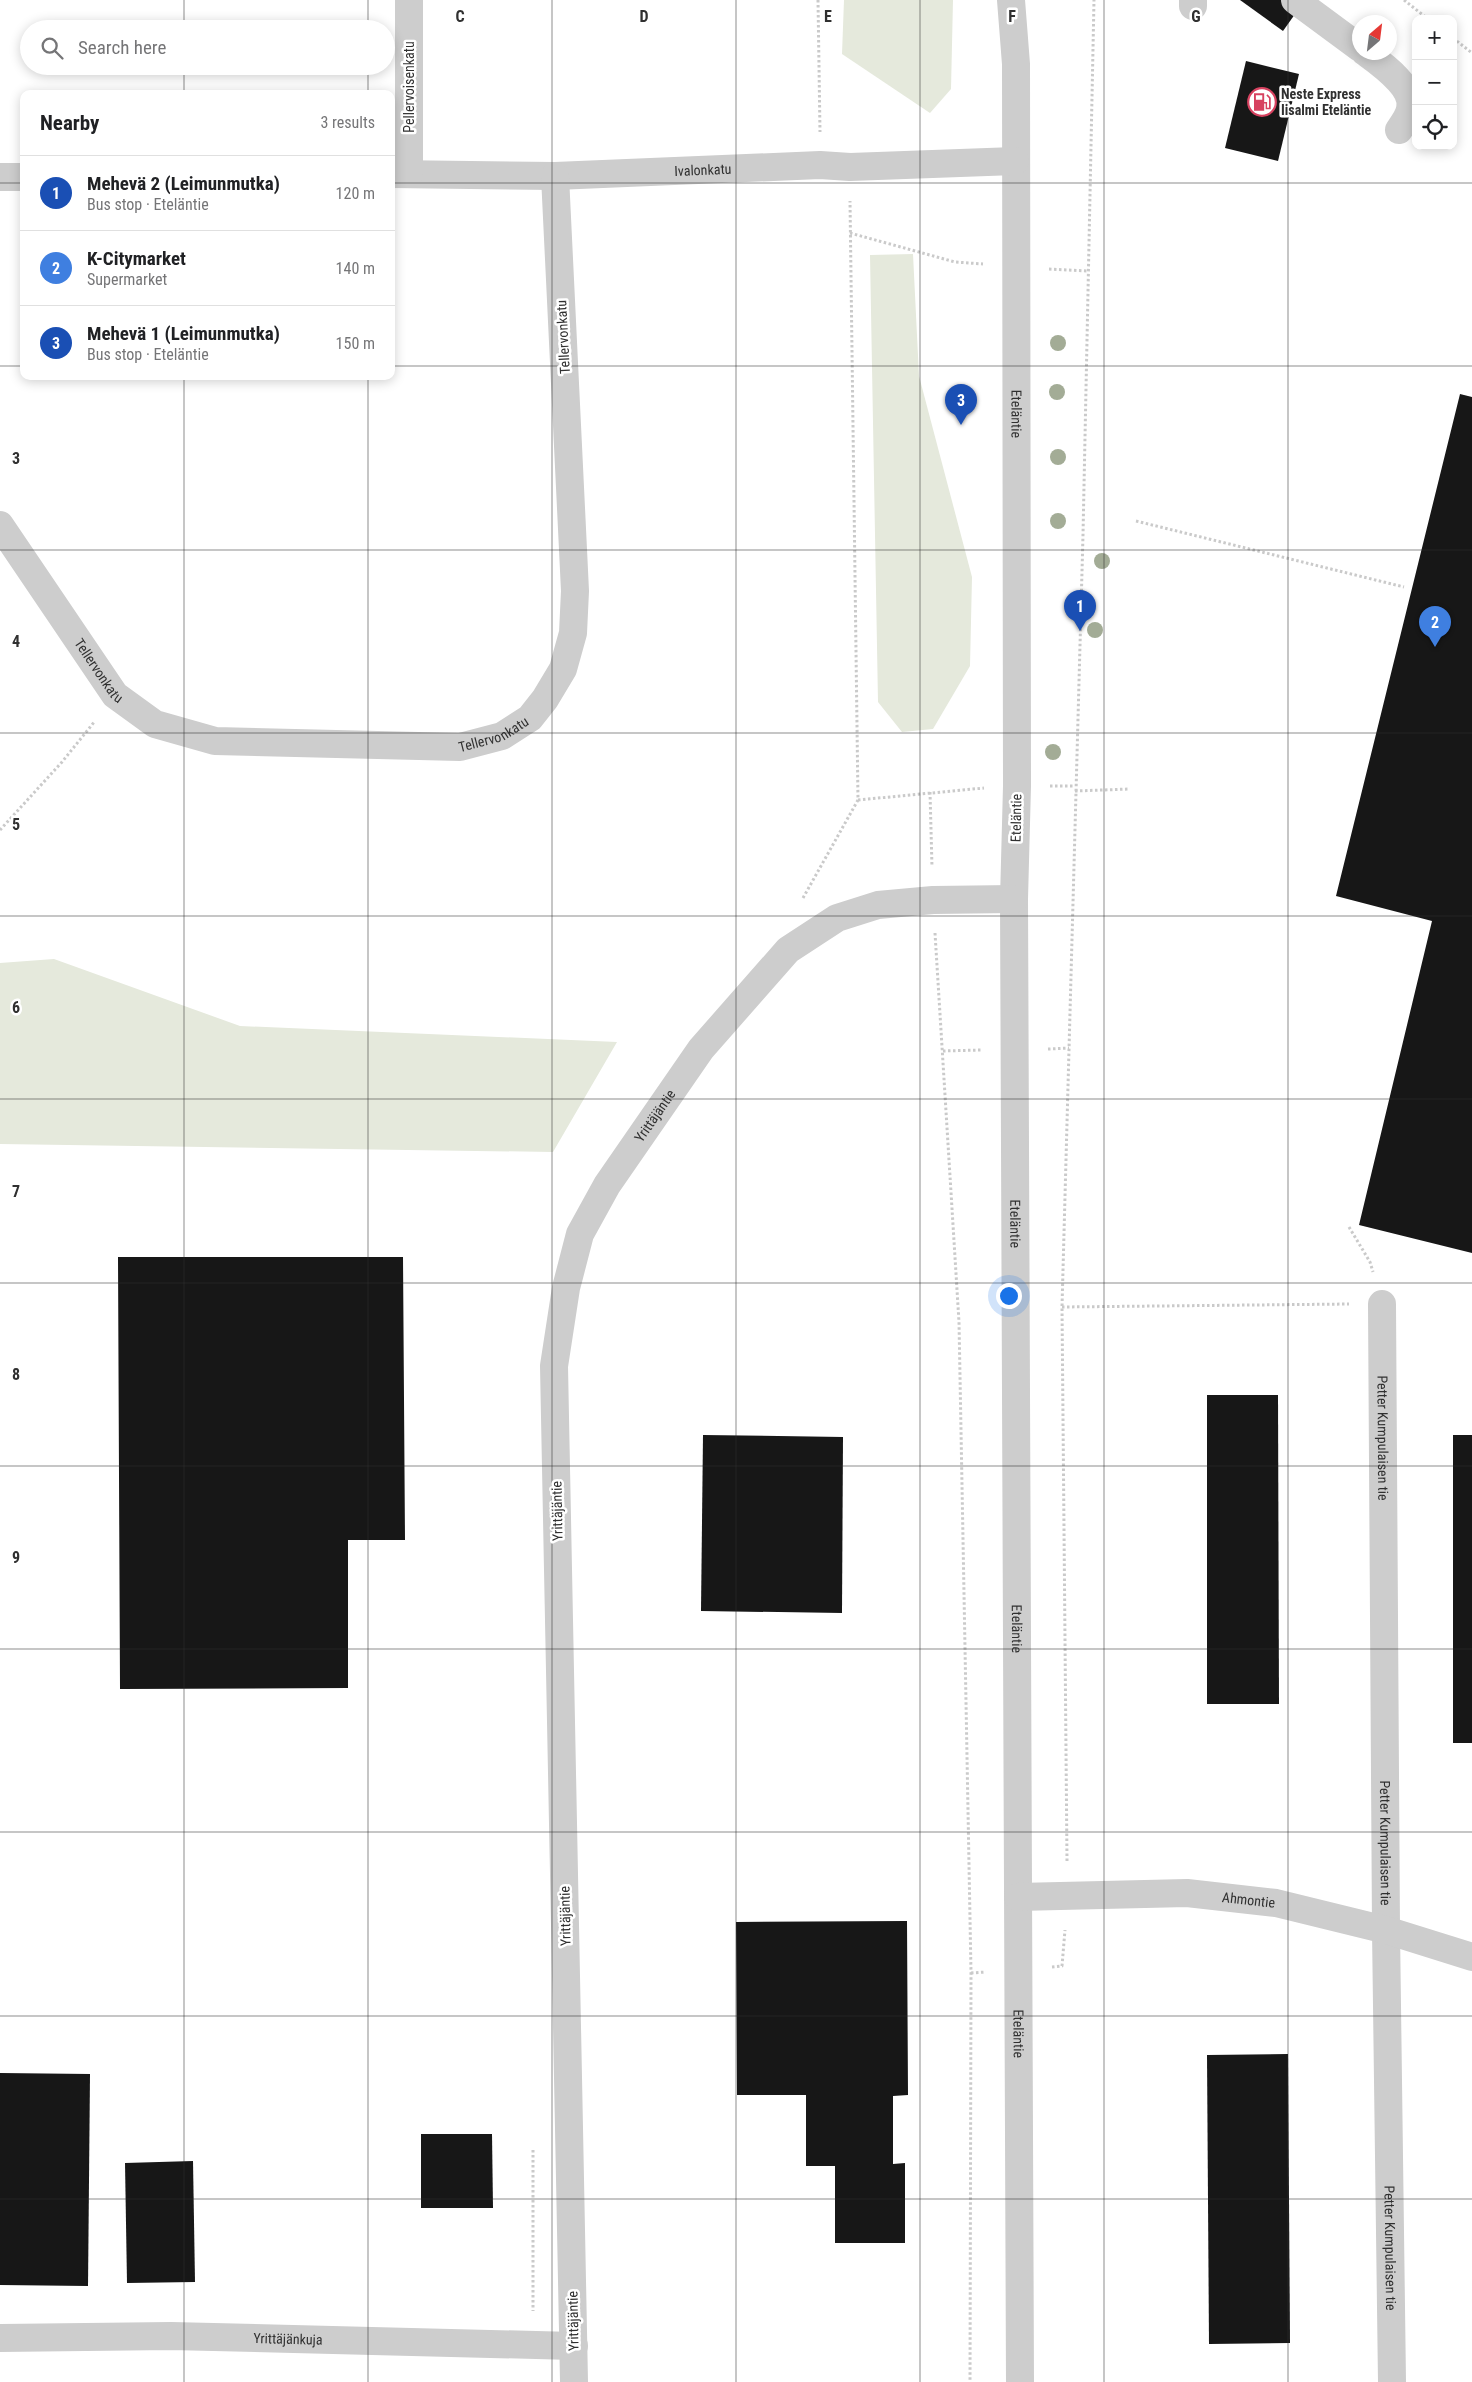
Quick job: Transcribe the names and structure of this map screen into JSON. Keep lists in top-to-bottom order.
{
  "streets": {
    "street": [
      "Pellervoisenkatu",
      "Ivalonkatu",
      "Tellervonkatu",
      "Eteläntie",
      "Yrittäjäntie",
      "Petter Kumpulaisen tie",
      "Ahmontie",
      "Yrittäjänkuja"
    ]
  },
  "crossings": [
    ["Pellervoisenkatu", "Ivalonkatu"],
    ["Ivalonkatu", "Tellervonkatu"],
    ["Ivalonkatu", "Eteläntie"],
    ["Eteläntie", "Yrittäjäntie"],
    ["Eteläntie", "Ahmontie"],
    ["Yrittäjäntie", "Yrittäjänkuja"],
    ["Petter Kumpulaisen tie", "Ahmontie"]
  ],
  "places": {
    "fuel station": ["Neste Express Iisalmi Eteläntie"]
  },
  "north": "top right",
  "page": {
    "map_buttons": ["+", "−"],
    "search": "Search here",
    "heading": ["Nearby", "3 results"],
    "list": [
      {
        "mark": "1",
        "name": "Mehevä 2 (Leimunmutka)",
        "note": "Bus stop · Eteläntie",
        "value": "120 m"
      },
      {
        "mark": "2",
        "name": "K-Citymarket",
        "note": "Supermarket",
        "value": "140 m"
      },
      {
        "mark": "3",
        "name": "Mehevä 1 (Leimunmutka)",
        "note": "Bus stop · Eteläntie",
        "value": "150 m"
      }
    ],
    "pins": ["3", "1", "2"]
  },
  "grid": {
    "columns": [
      "C",
      "D",
      "E",
      "F",
      "G"
    ],
    "rows": [
      "3",
      "4",
      "5",
      "6",
      "7",
      "8",
      "9"
    ]
  }
}
